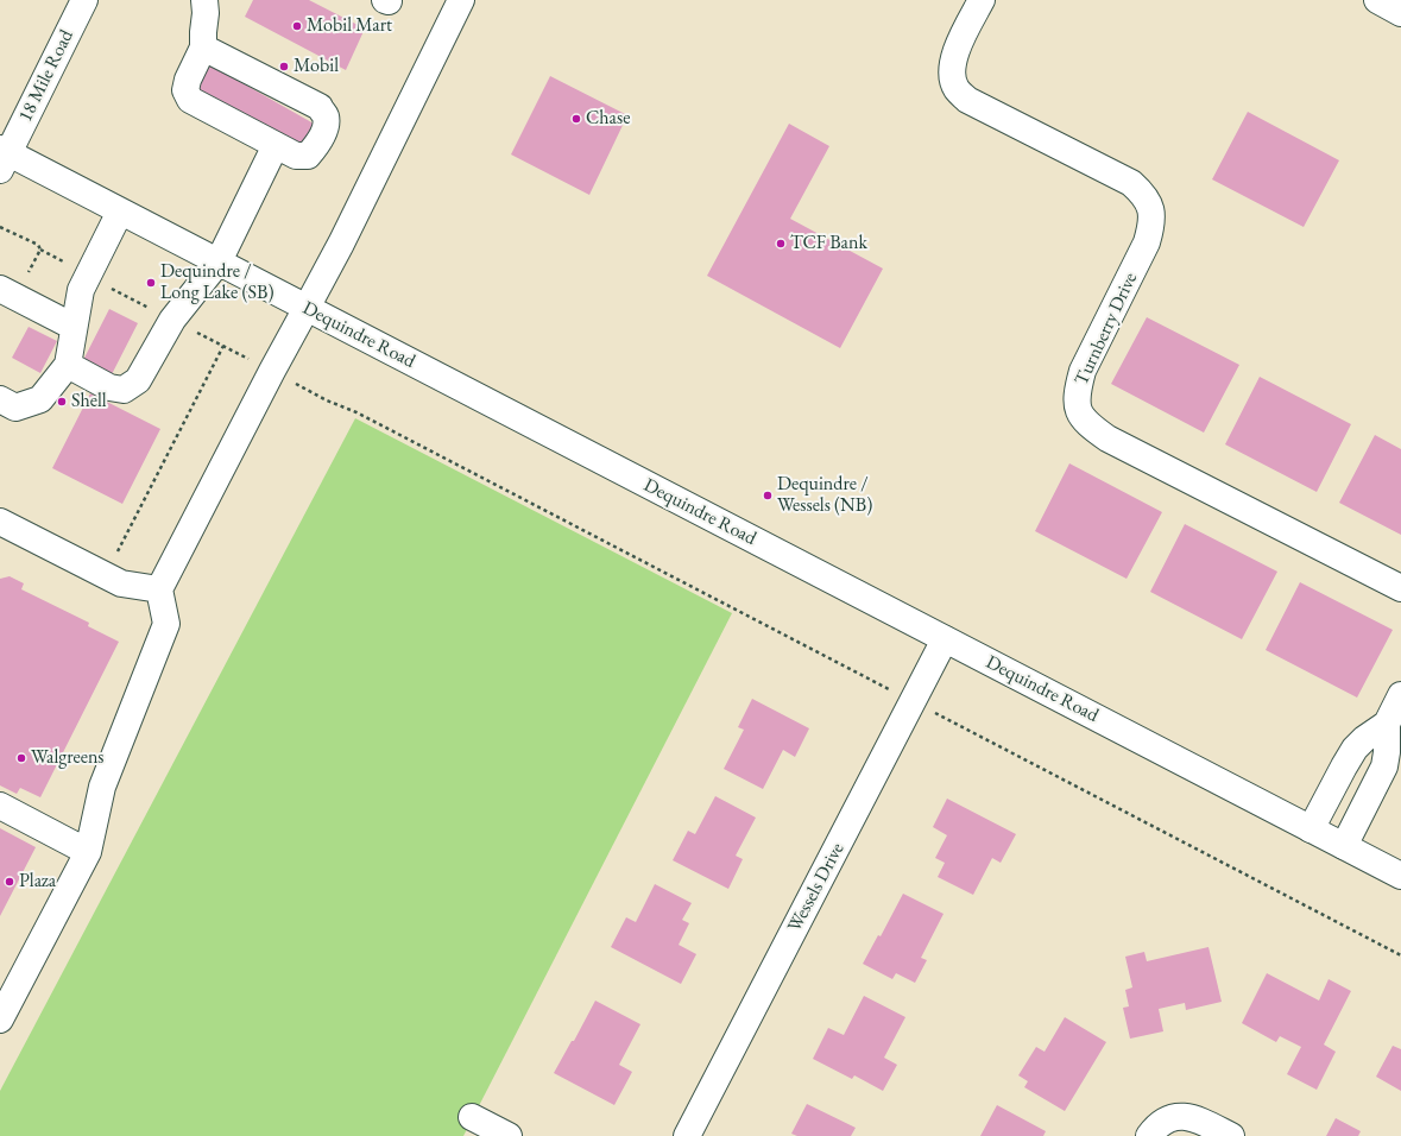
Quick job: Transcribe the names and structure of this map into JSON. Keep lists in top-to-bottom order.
{
  "streets": {
    "street": [
      "18 Mile Road",
      "Turnberry Drive",
      "Dequindre Road",
      "Wessels Drive"
    ]
  },
  "crossings": [
    ["18 Mile Road", "Dequindre Road"],
    ["Dequindre Road", "Wessels Drive"]
  ],
  "places": [
    "Mobil Mart",
    "Mobil",
    "Chase",
    "TCF Bank",
    "Dequindre / Long Lake (SB)",
    "Shell",
    "Dequindre / Wessels (NB)",
    "Walgreens",
    "Plaza"
  ]
}
